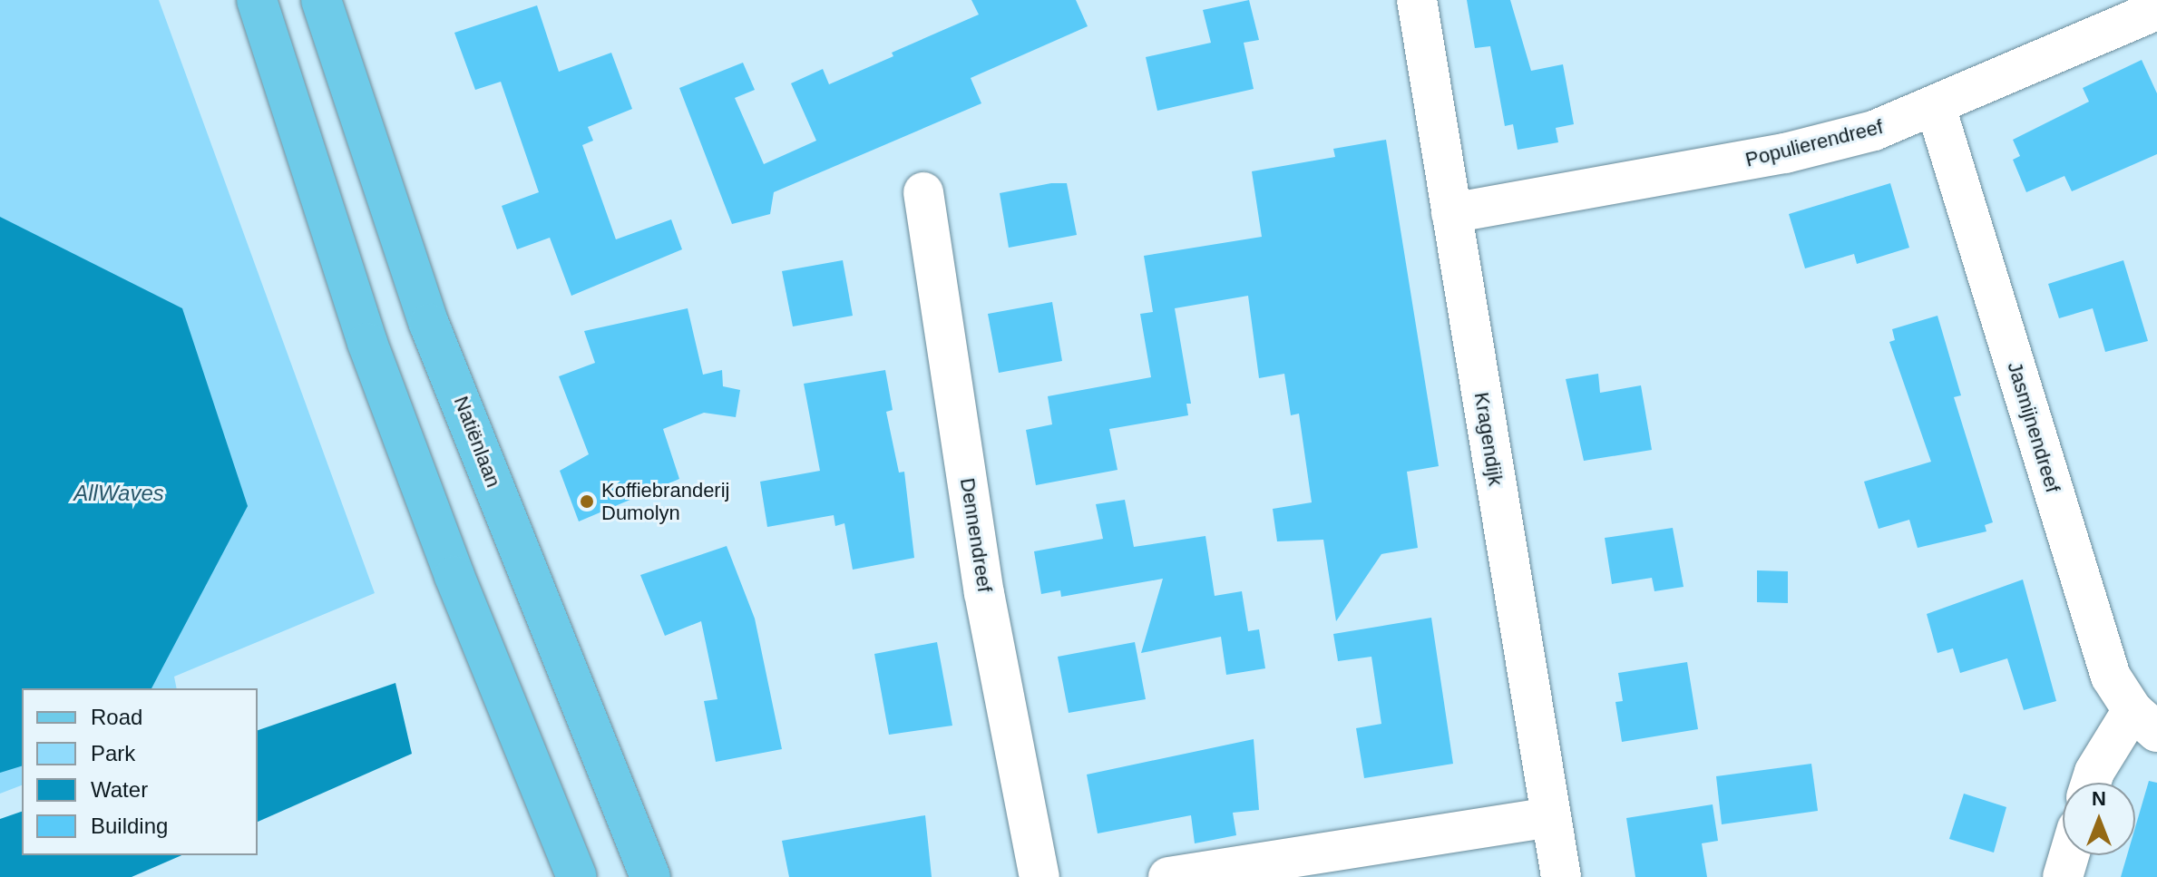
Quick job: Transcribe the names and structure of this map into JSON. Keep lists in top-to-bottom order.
{
  "streets": {
    "main road": ["Natiënlaan"],
    "street": [
      "Populierendreef",
      "Jasmijnendreef",
      "Kragendijk",
      "Dennendreef"
    ]
  },
  "crossings": [
    ["Populierendreef", "Jasmijnendreef"],
    ["Populierendreef", "Kragendijk"]
  ],
  "water": ["AllWaves"],
  "places": ["Koffiebranderij Dumolyn"],
  "legend": [
    "Road",
    "Park",
    "Water",
    "Building"
  ],
  "north": "top"
}
